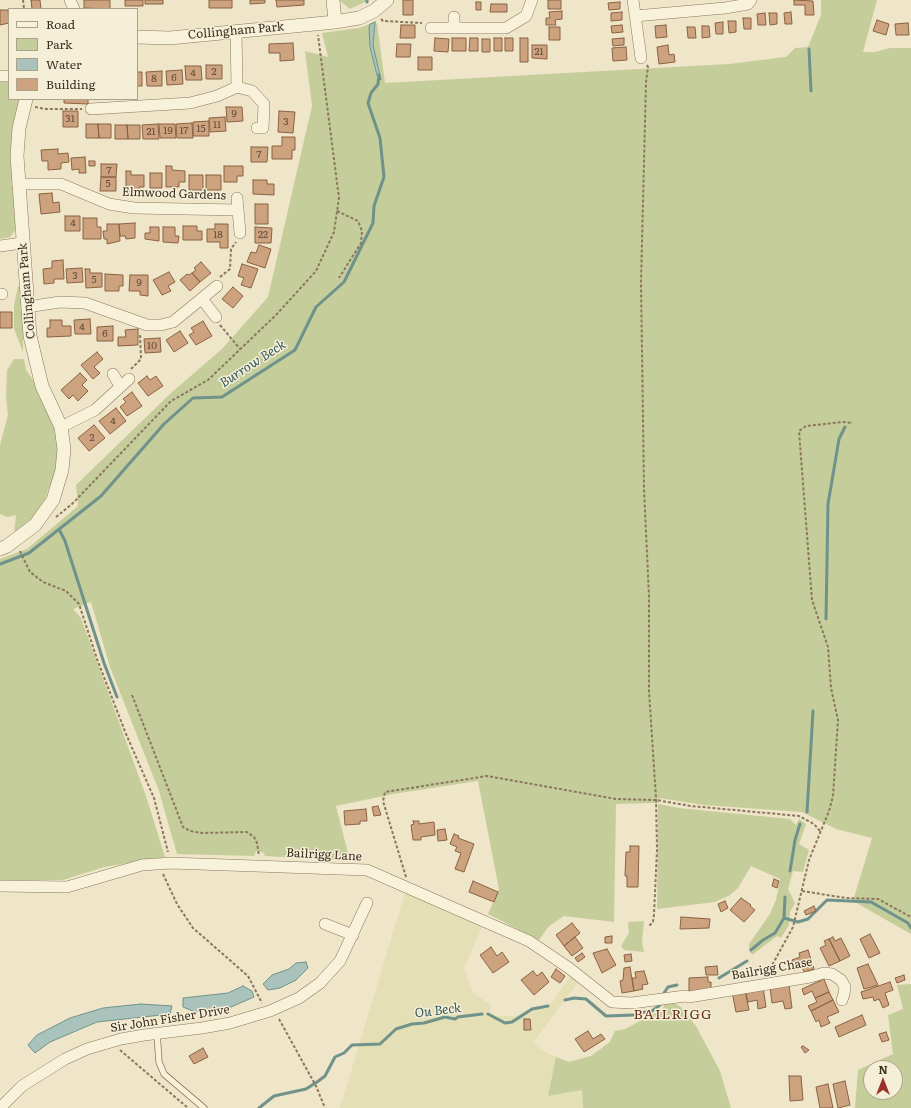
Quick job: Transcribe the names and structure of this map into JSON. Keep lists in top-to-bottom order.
{
  "streets": {
    "street": [
      "Collingham Park",
      "Elmwood Gardens",
      "Bailrigg Lane",
      "Bailrigg Chase",
      "Sir John Fisher Drive"
    ]
  },
  "crossings": [
    ["Collingham Park", "Elmwood Gardens"],
    ["Bailrigg Lane", "Bailrigg Chase"]
  ],
  "districts": ["BAILRIGG"],
  "water": ["Burrow Beck", "Ou Beck"],
  "house_numbers": [
    "21",
    "2",
    "4",
    "6",
    "8",
    "9",
    "31",
    "3",
    "11",
    "15",
    "19",
    "17",
    "21",
    "7",
    "7",
    "5",
    "4",
    "18",
    "22",
    "3",
    "5",
    "9",
    "4",
    "6",
    "10",
    "4",
    "2"
  ],
  "legend": [
    "Road",
    "Park",
    "Water",
    "Building"
  ],
  "north": "top"
}
